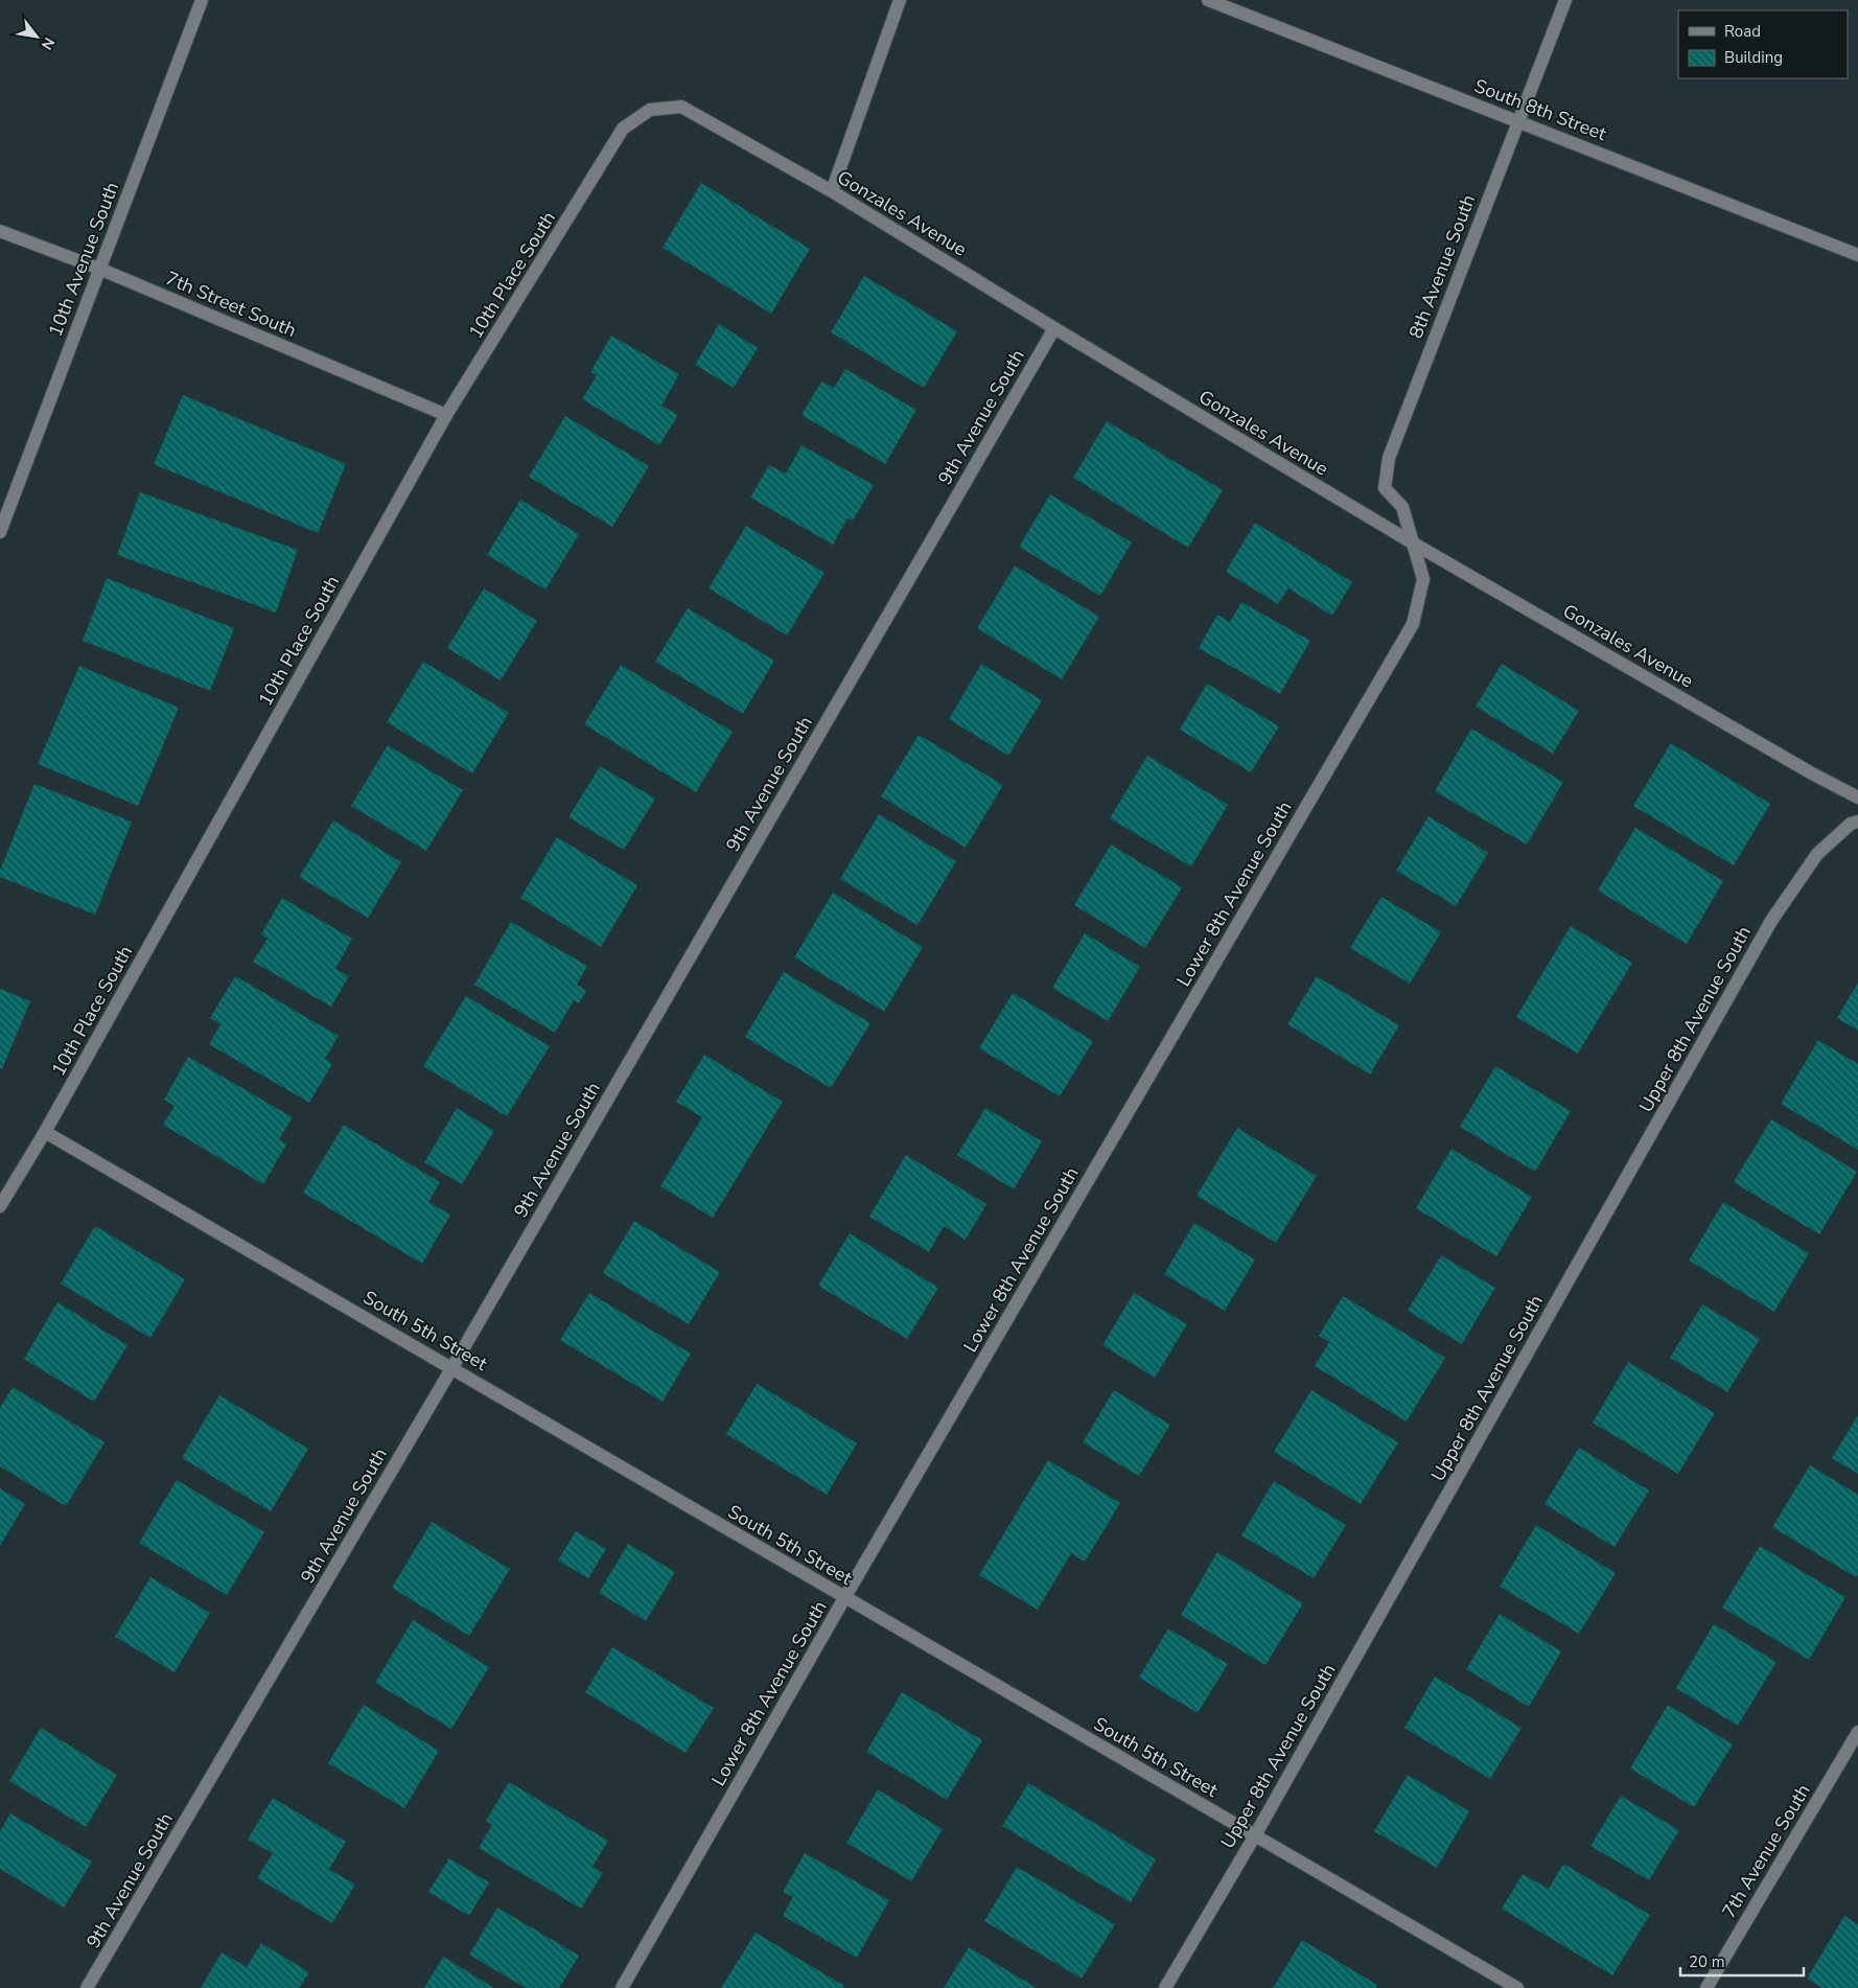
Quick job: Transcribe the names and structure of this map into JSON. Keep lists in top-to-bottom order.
{
  "streets": {
    "street": [
      "South 8th Street",
      "Gonzales Avenue",
      "10th Avenue South",
      "8th Avenue South",
      "10th Place South",
      "7th Street South",
      "9th Avenue South",
      "Lower 8th Avenue South",
      "Upper 8th Avenue South",
      "South 5th Street",
      "7th Avenue South"
    ]
  },
  "crossings": [
    ["South 8th Street", "8th Avenue South"],
    ["Gonzales Avenue", "8th Avenue South"],
    ["Gonzales Avenue", "10th Place South"],
    ["Gonzales Avenue", "9th Avenue South"],
    ["Gonzales Avenue", "Lower 8th Avenue South"],
    ["10th Avenue South", "7th Street South"],
    ["8th Avenue South", "Lower 8th Avenue South"],
    ["10th Place South", "7th Street South"],
    ["10th Place South", "South 5th Street"],
    ["9th Avenue South", "South 5th Street"],
    ["Lower 8th Avenue South", "South 5th Street"],
    ["Upper 8th Avenue South", "South 5th Street"]
  ],
  "legend": ["Road", "Building"],
  "scale_bar": "20 m",
  "north": "bottom right"
}
